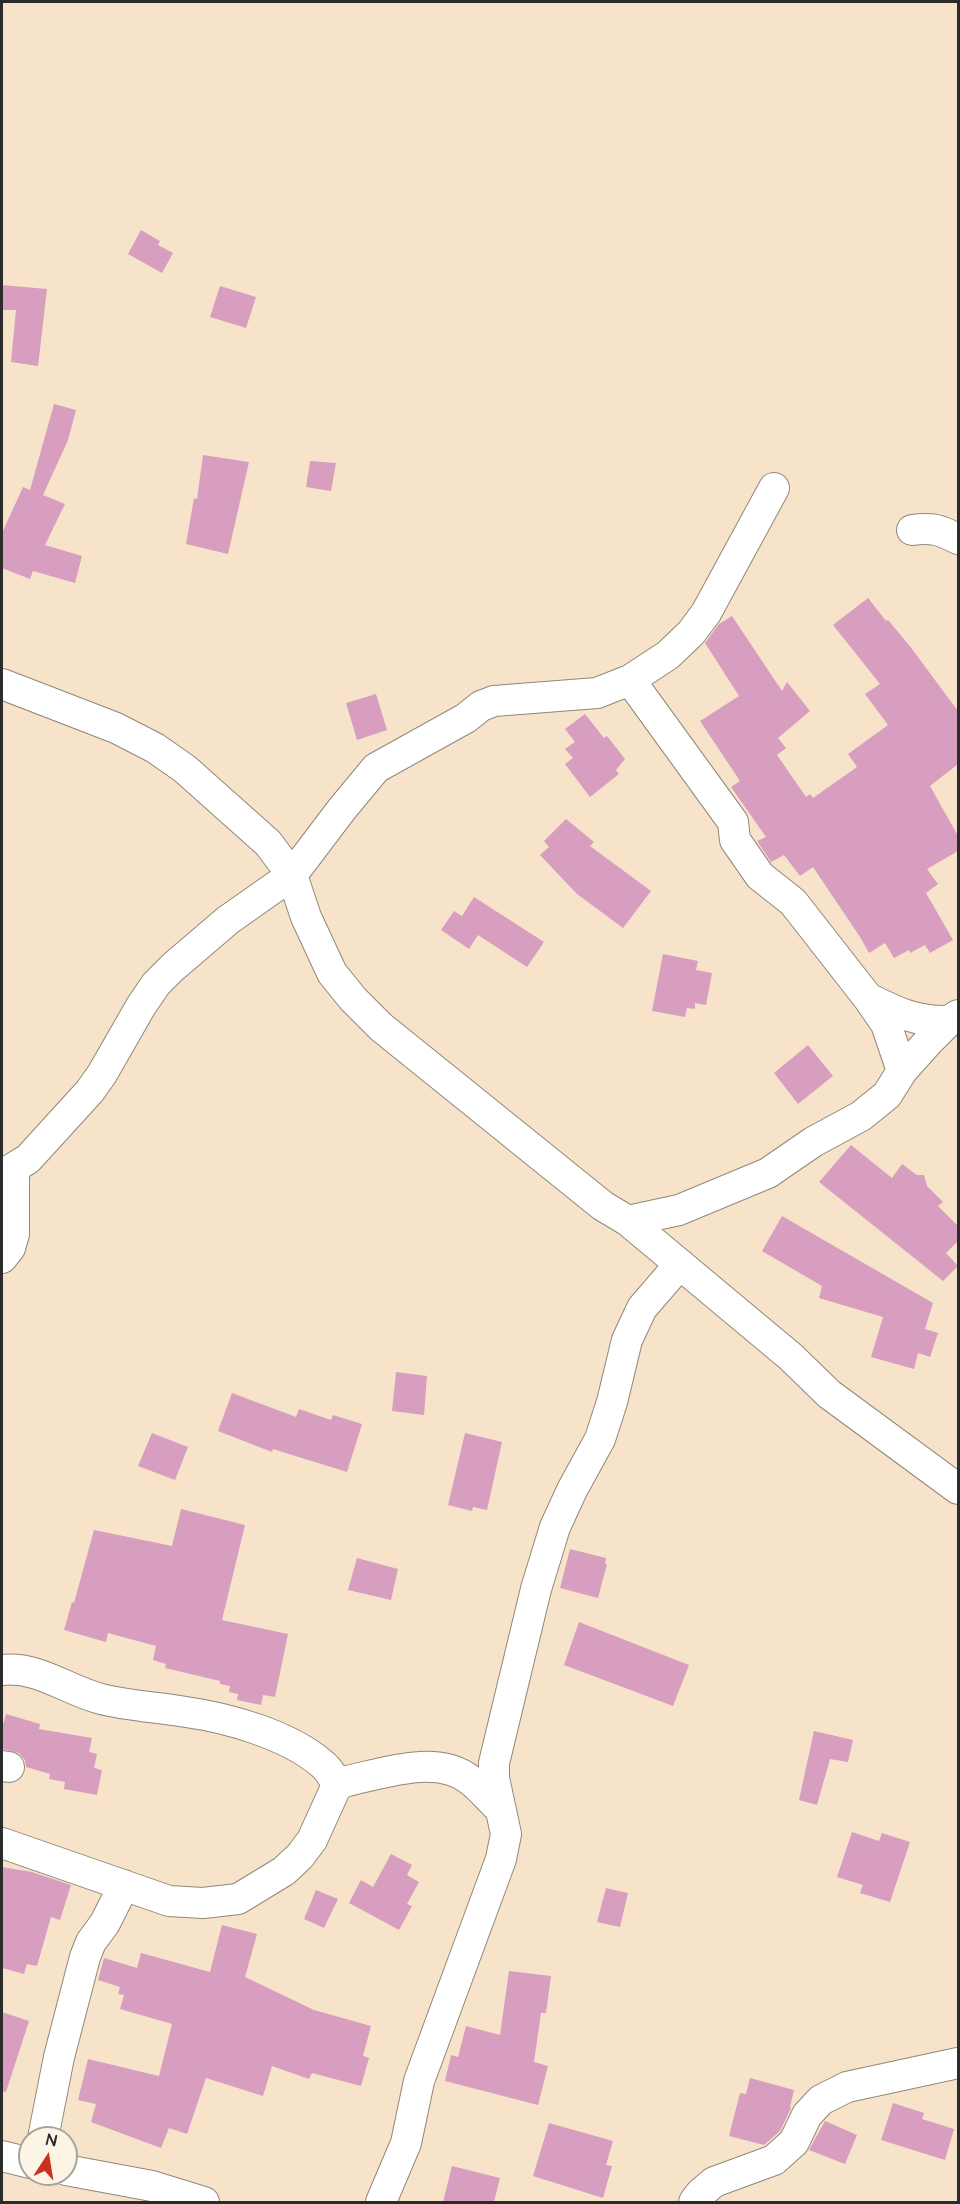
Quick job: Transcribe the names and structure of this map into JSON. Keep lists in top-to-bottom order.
{
  "north": "top"
}
